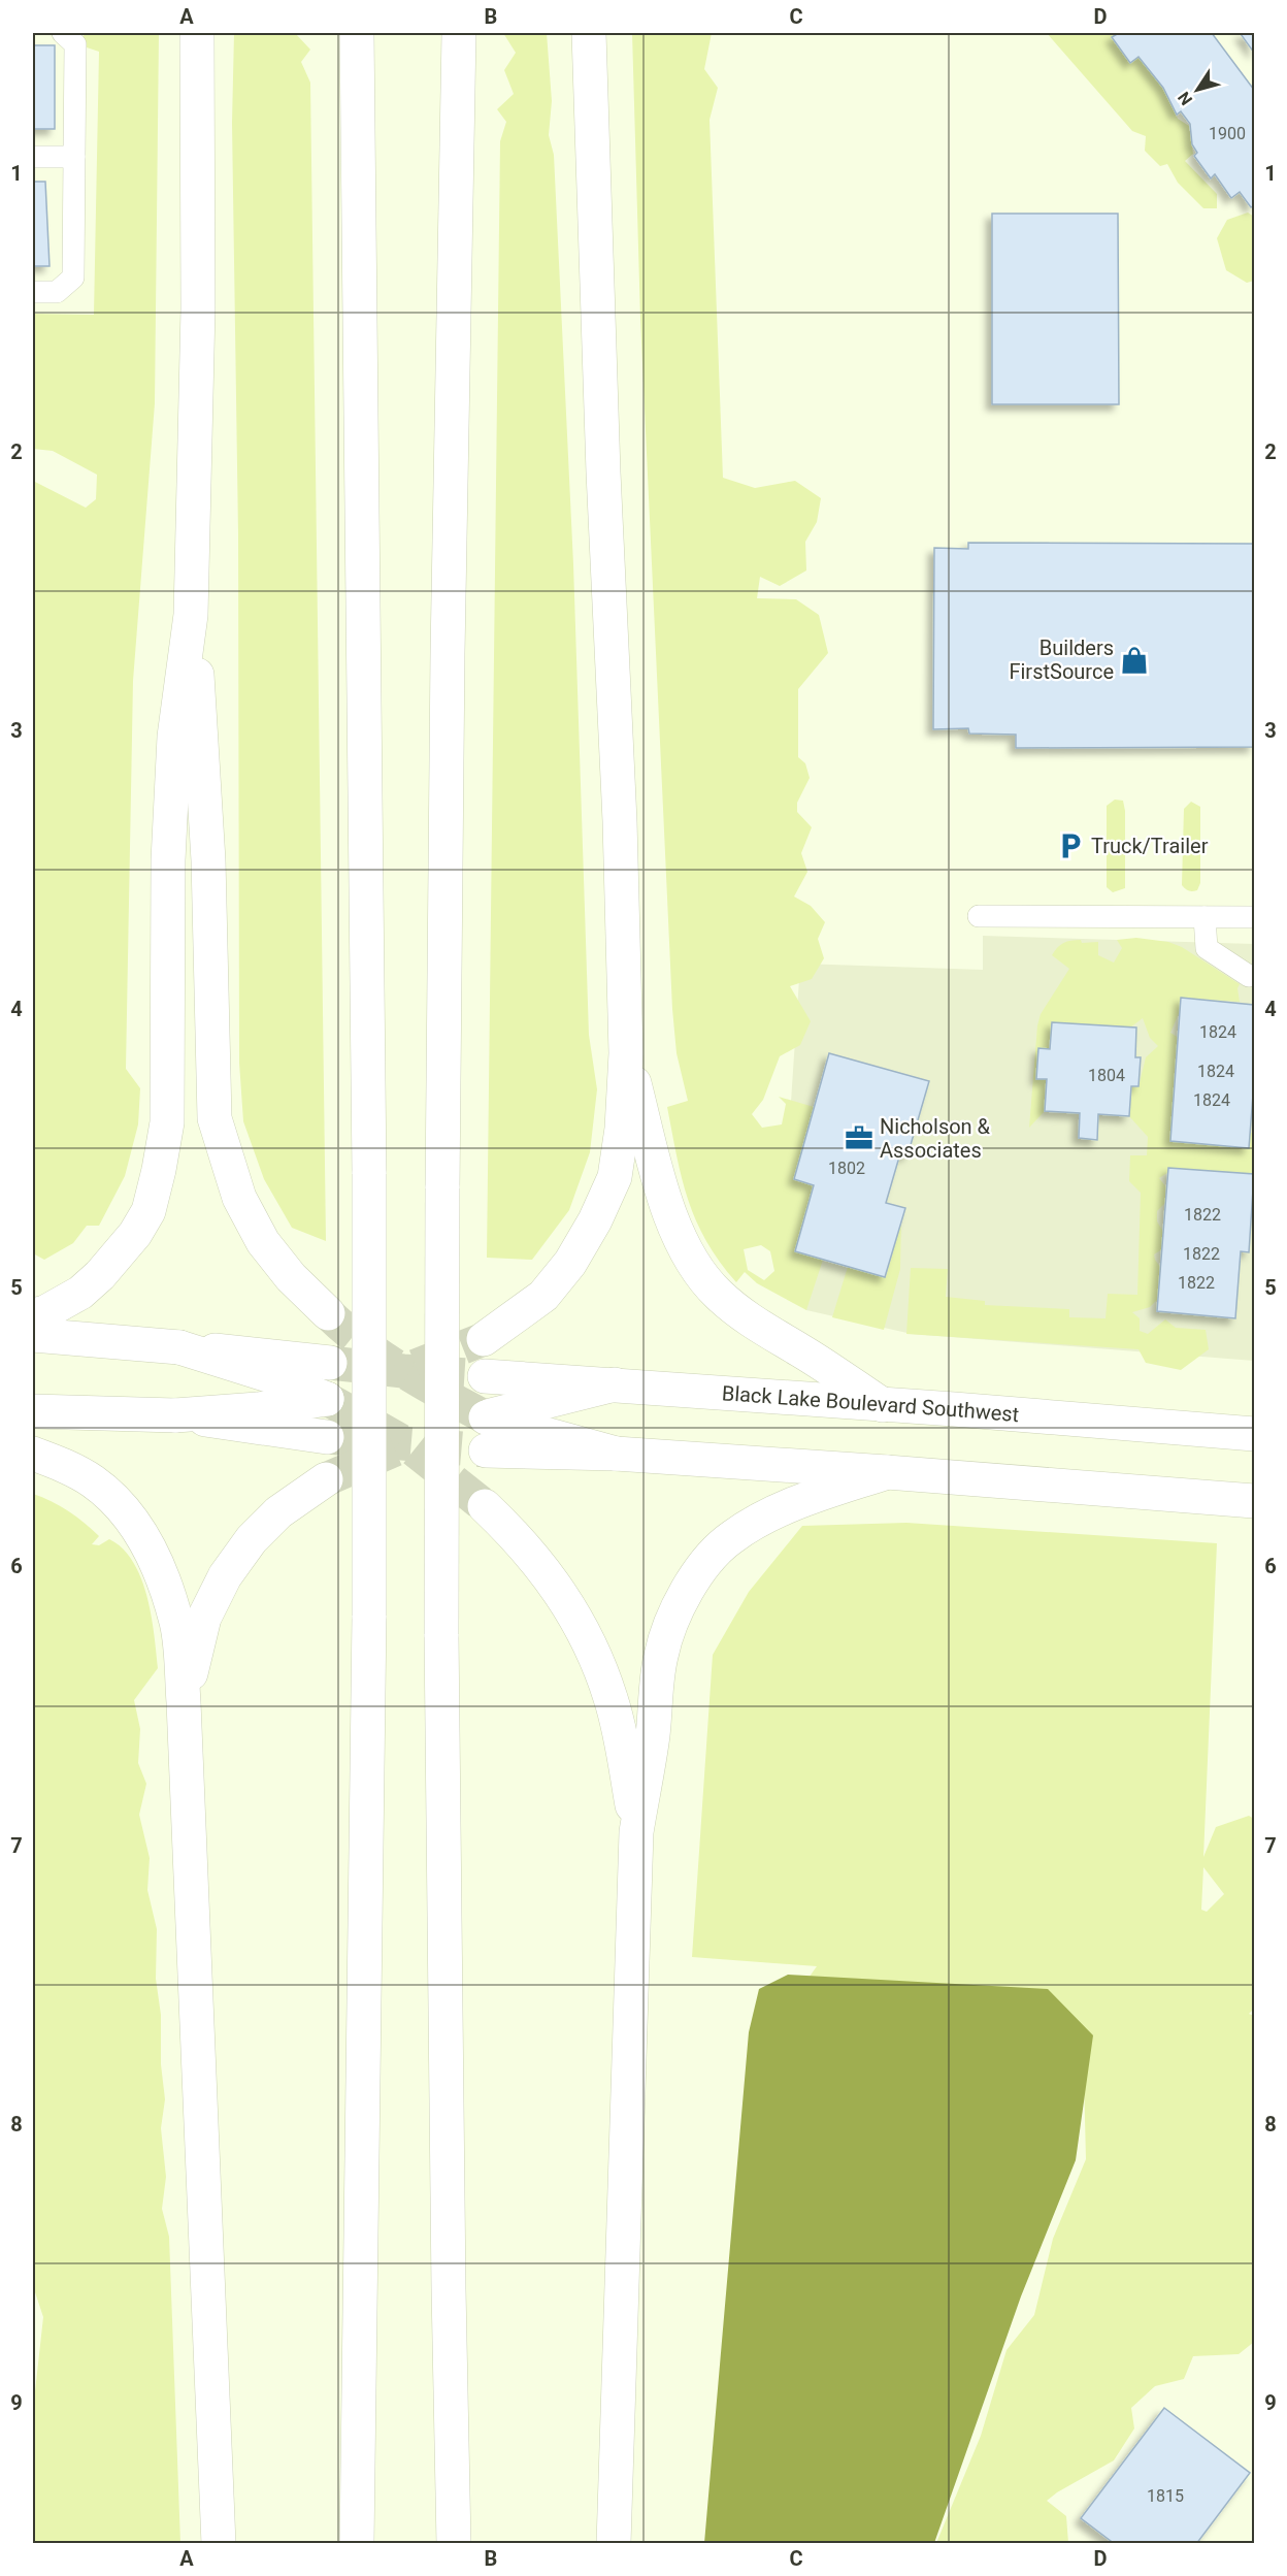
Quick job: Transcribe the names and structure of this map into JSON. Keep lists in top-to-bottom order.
{
  "streets": {
    "main road": ["Black Lake Boulevard Southwest"]
  },
  "places": {
    "shop": ["Builders FirstSource"],
    "parking": ["Truck/Trailer"],
    "office": ["Nicholson & Associates"]
  },
  "house_numbers": [
    "1900",
    "1824",
    "1824",
    "1804",
    "1824",
    "1802",
    "1822",
    "1822",
    "1822",
    "1815"
  ],
  "north": "bottom left",
  "grid": {
    "columns": [
      "A",
      "B",
      "C",
      "D"
    ],
    "rows": [
      "1",
      "2",
      "3",
      "4",
      "5",
      "6",
      "7",
      "8",
      "9"
    ]
  }
}
